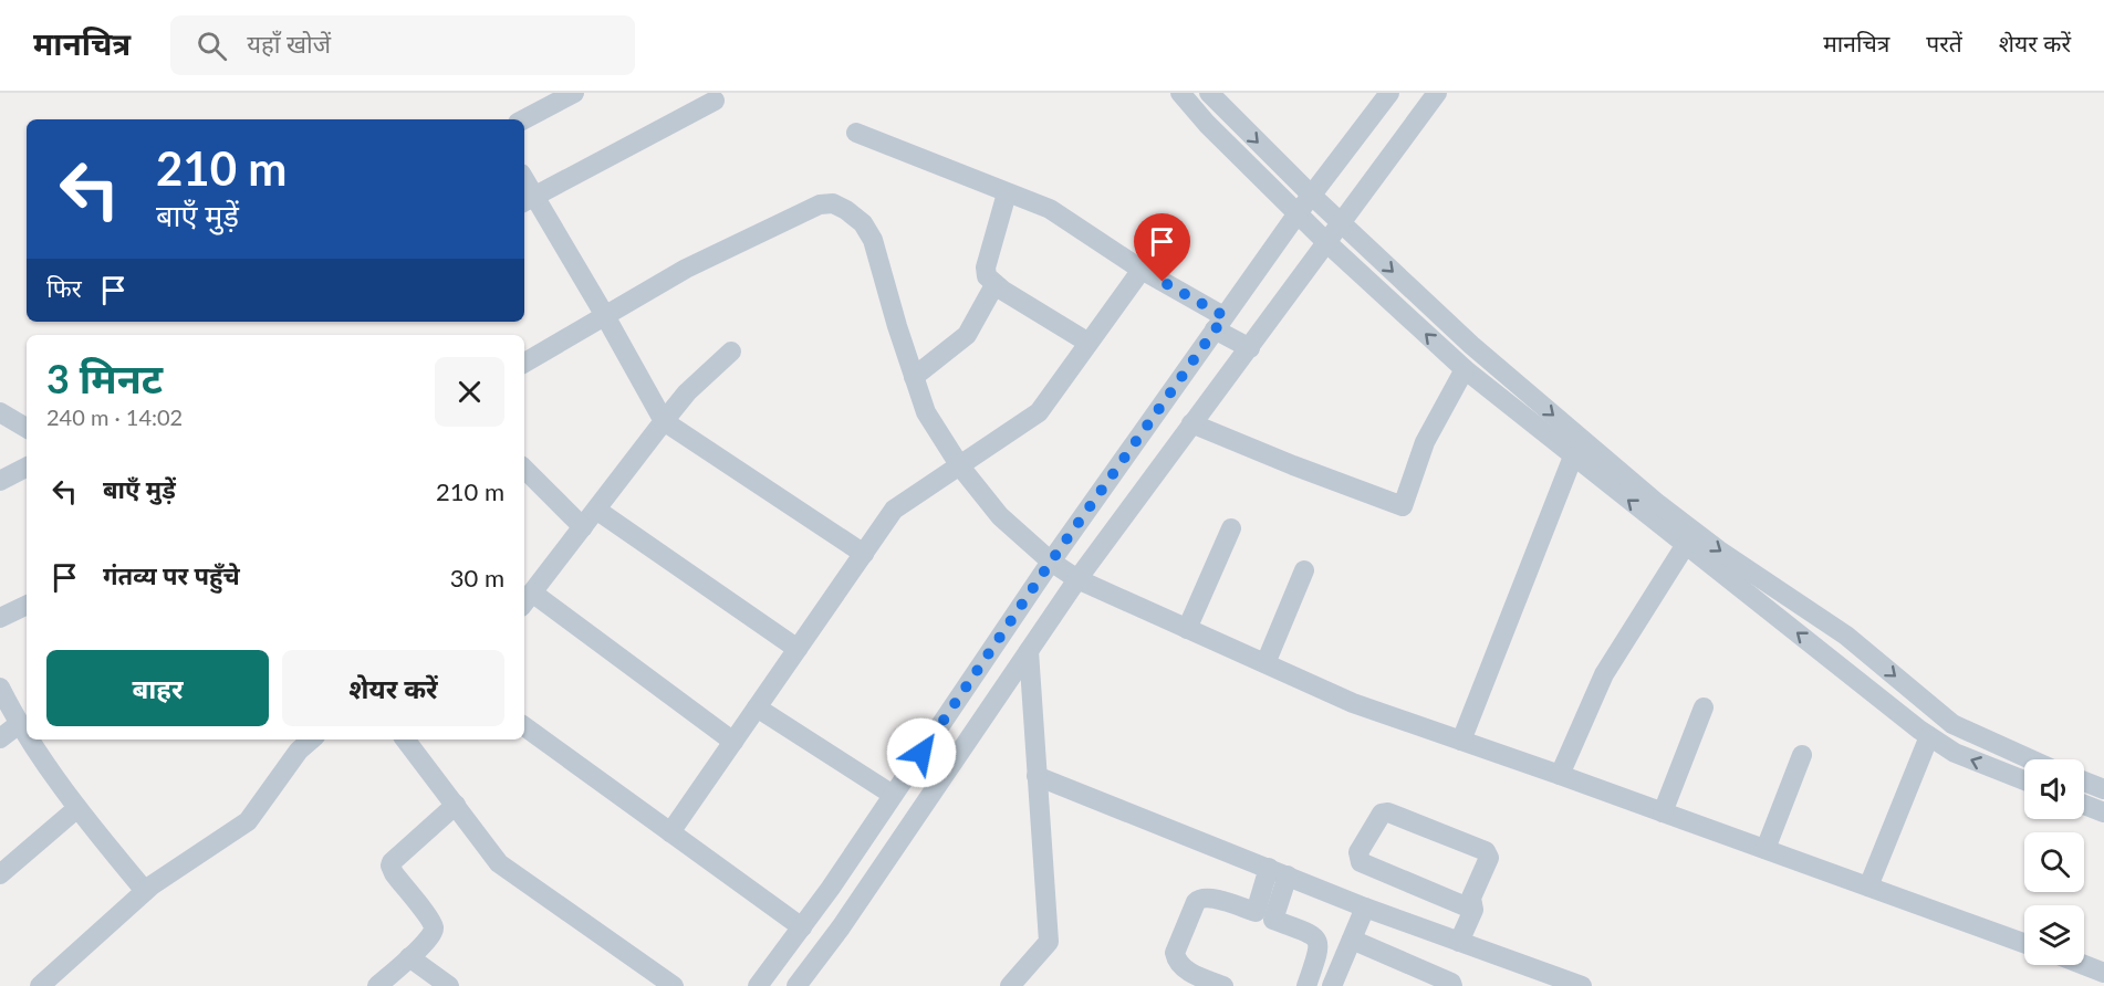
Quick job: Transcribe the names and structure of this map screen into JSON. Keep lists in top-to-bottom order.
{
  "page": {
    "header": "मानचित्र",
    "search": "यहाँ खोजें",
    "nav": ["मानचित्र", "परतें", "शेयर करें"],
    "turn": ["210 m", "बाएँ मुड़ें"],
    "then": "फिर",
    "heading": ["3 मिनट", "240 m · 14:02"],
    "list": [
      {
        "name": "बाएँ मुड़ें",
        "value": "210 m"
      },
      {
        "name": "गंतव्य पर पहुँचे",
        "value": "30 m"
      }
    ],
    "buttons": ["बाहर", "शेयर करें"]
  }
}
